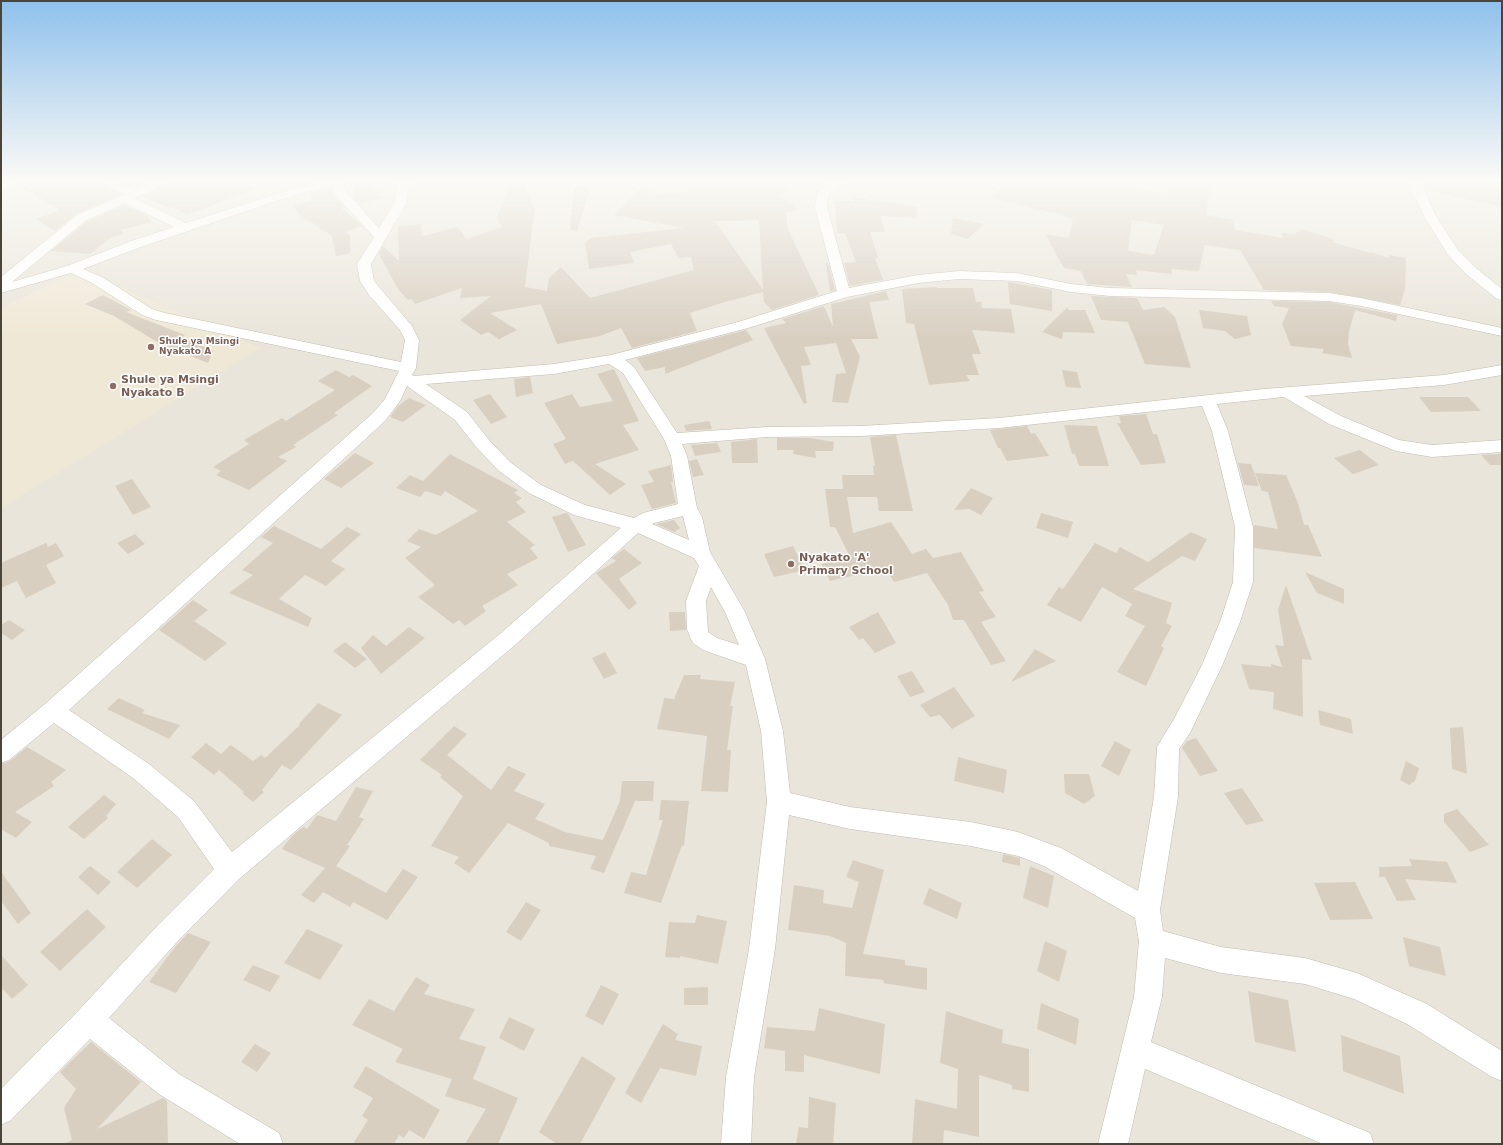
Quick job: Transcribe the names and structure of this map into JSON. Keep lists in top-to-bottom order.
{
  "places": ["Shule ya Msingi Nyakato A", "Shule ya Msingi Nyakato B", "Nyakato 'A' Primary School"]
}
